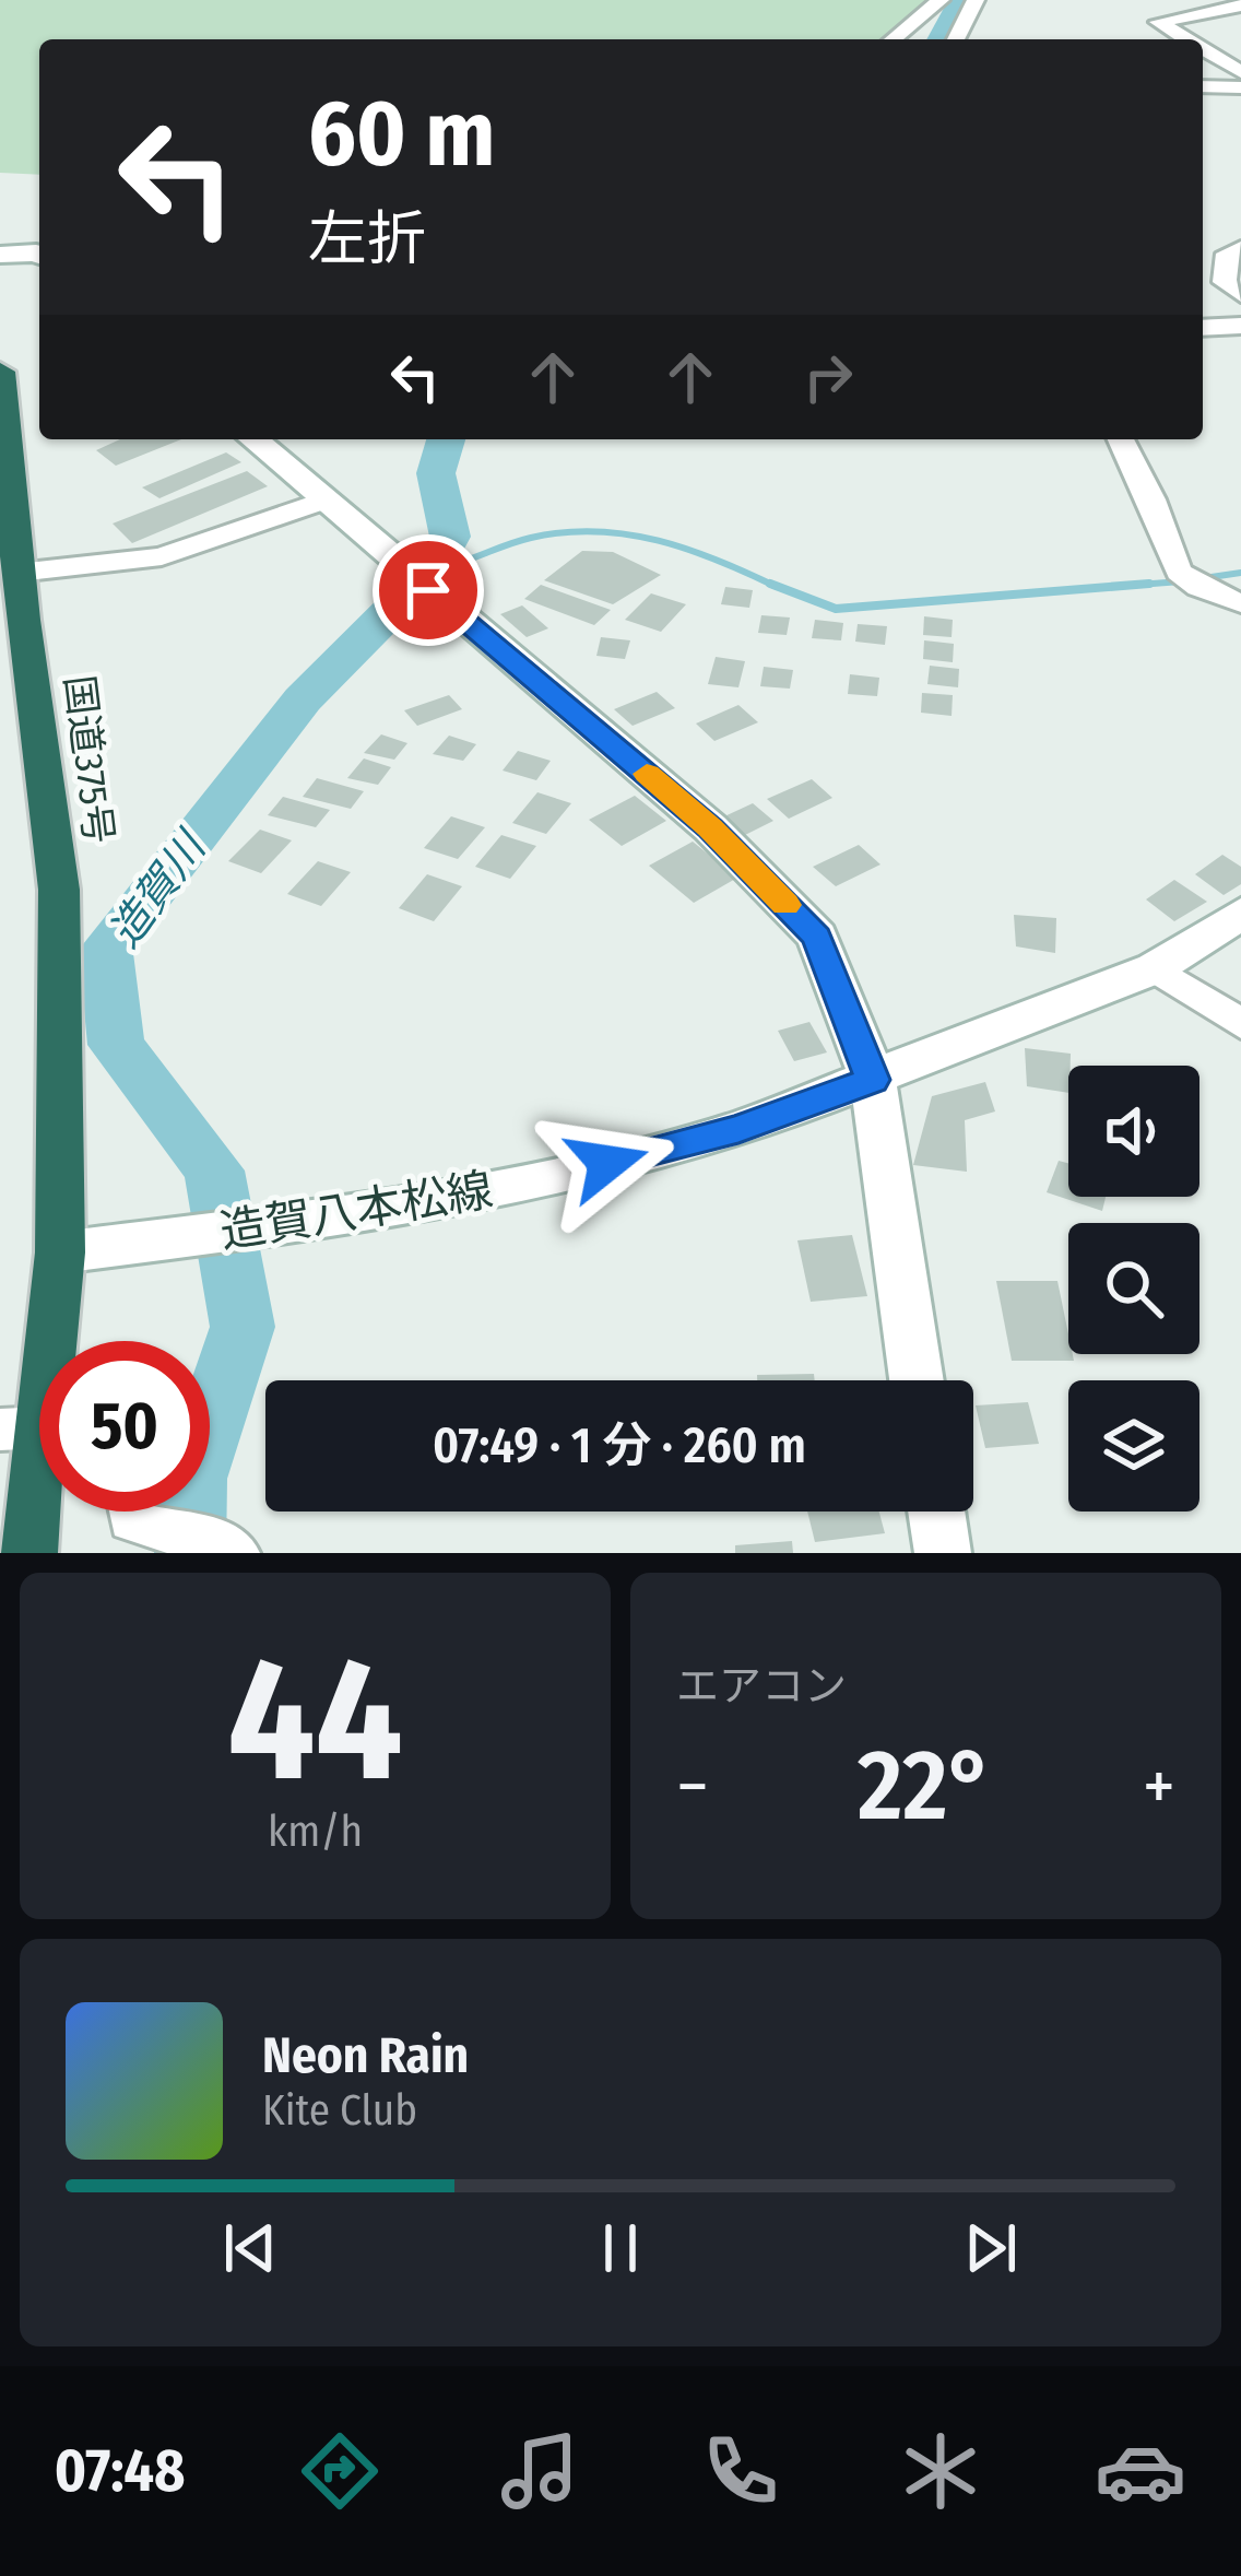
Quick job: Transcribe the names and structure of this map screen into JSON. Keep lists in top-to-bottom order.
{
  "streets": {
    "highway": ["国道375号"],
    "main road": ["造賀八本松線"]
  },
  "crossings": [
    ["国道375号", "造賀八本松線"]
  ],
  "water": ["造賀川"],
  "page": {
    "turn": ["60 m", "左折"],
    "limit": "50",
    "trip": "07:49 · 1 分 · 260 m",
    "tile": [
      ["44", "km/h"],
      "エアコン"
    ],
    "heat": ["−", "22°", "+"],
    "song": ["Neon Rain", "Kite Club"],
    "tabs": "07:48"
  }
}
